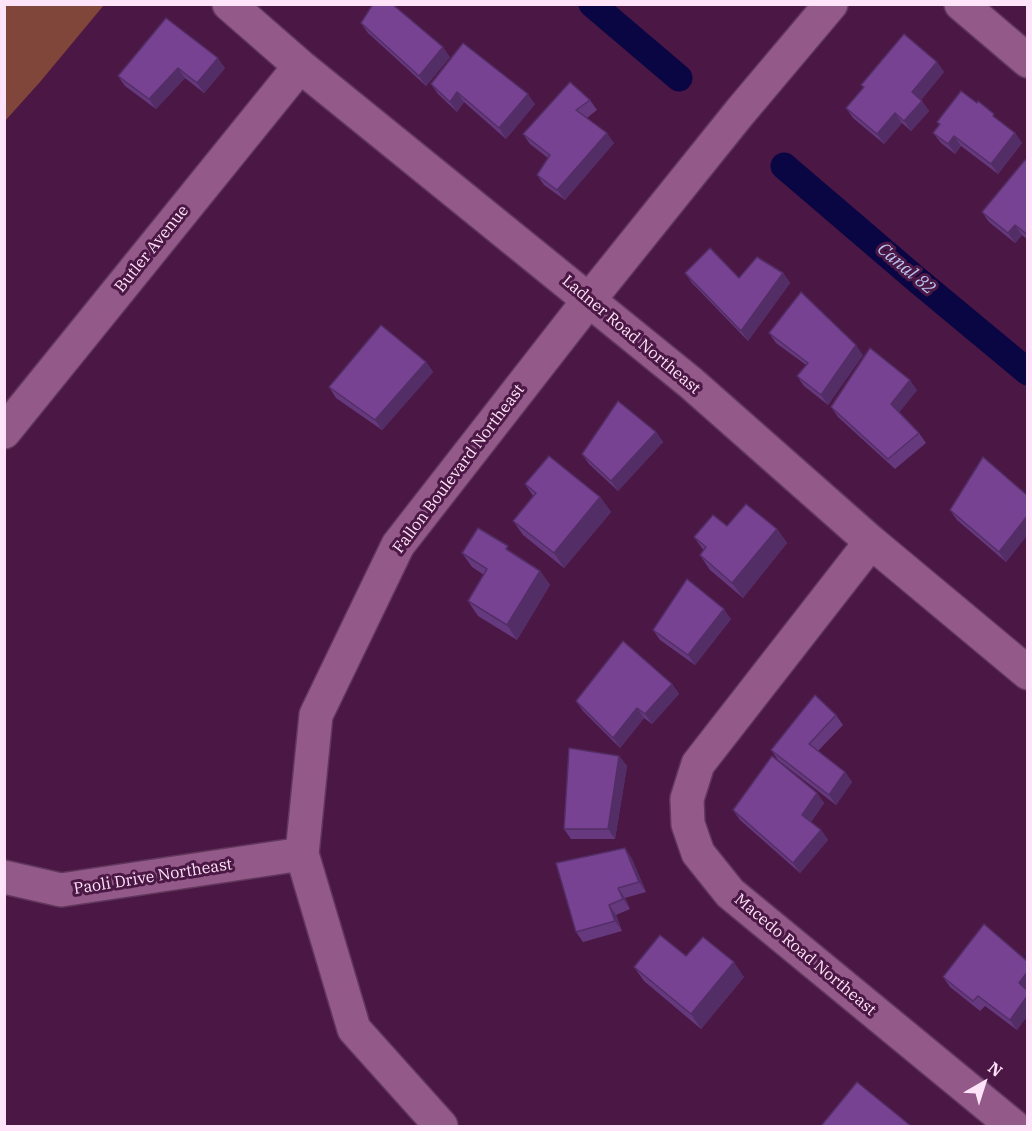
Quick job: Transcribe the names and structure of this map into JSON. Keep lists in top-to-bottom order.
{
  "streets": {
    "street": [
      "Butler Avenue",
      "Ladner Road Northeast",
      "Fallon Boulevard Northeast",
      "Paoli Drive Northeast",
      "Macedo Road Northeast"
    ]
  },
  "crossings": [
    ["Butler Avenue", "Ladner Road Northeast"],
    ["Ladner Road Northeast", "Fallon Boulevard Northeast"],
    ["Ladner Road Northeast", "Macedo Road Northeast"],
    ["Fallon Boulevard Northeast", "Paoli Drive Northeast"]
  ],
  "water": ["Canal 82"],
  "north": "top right"
}
